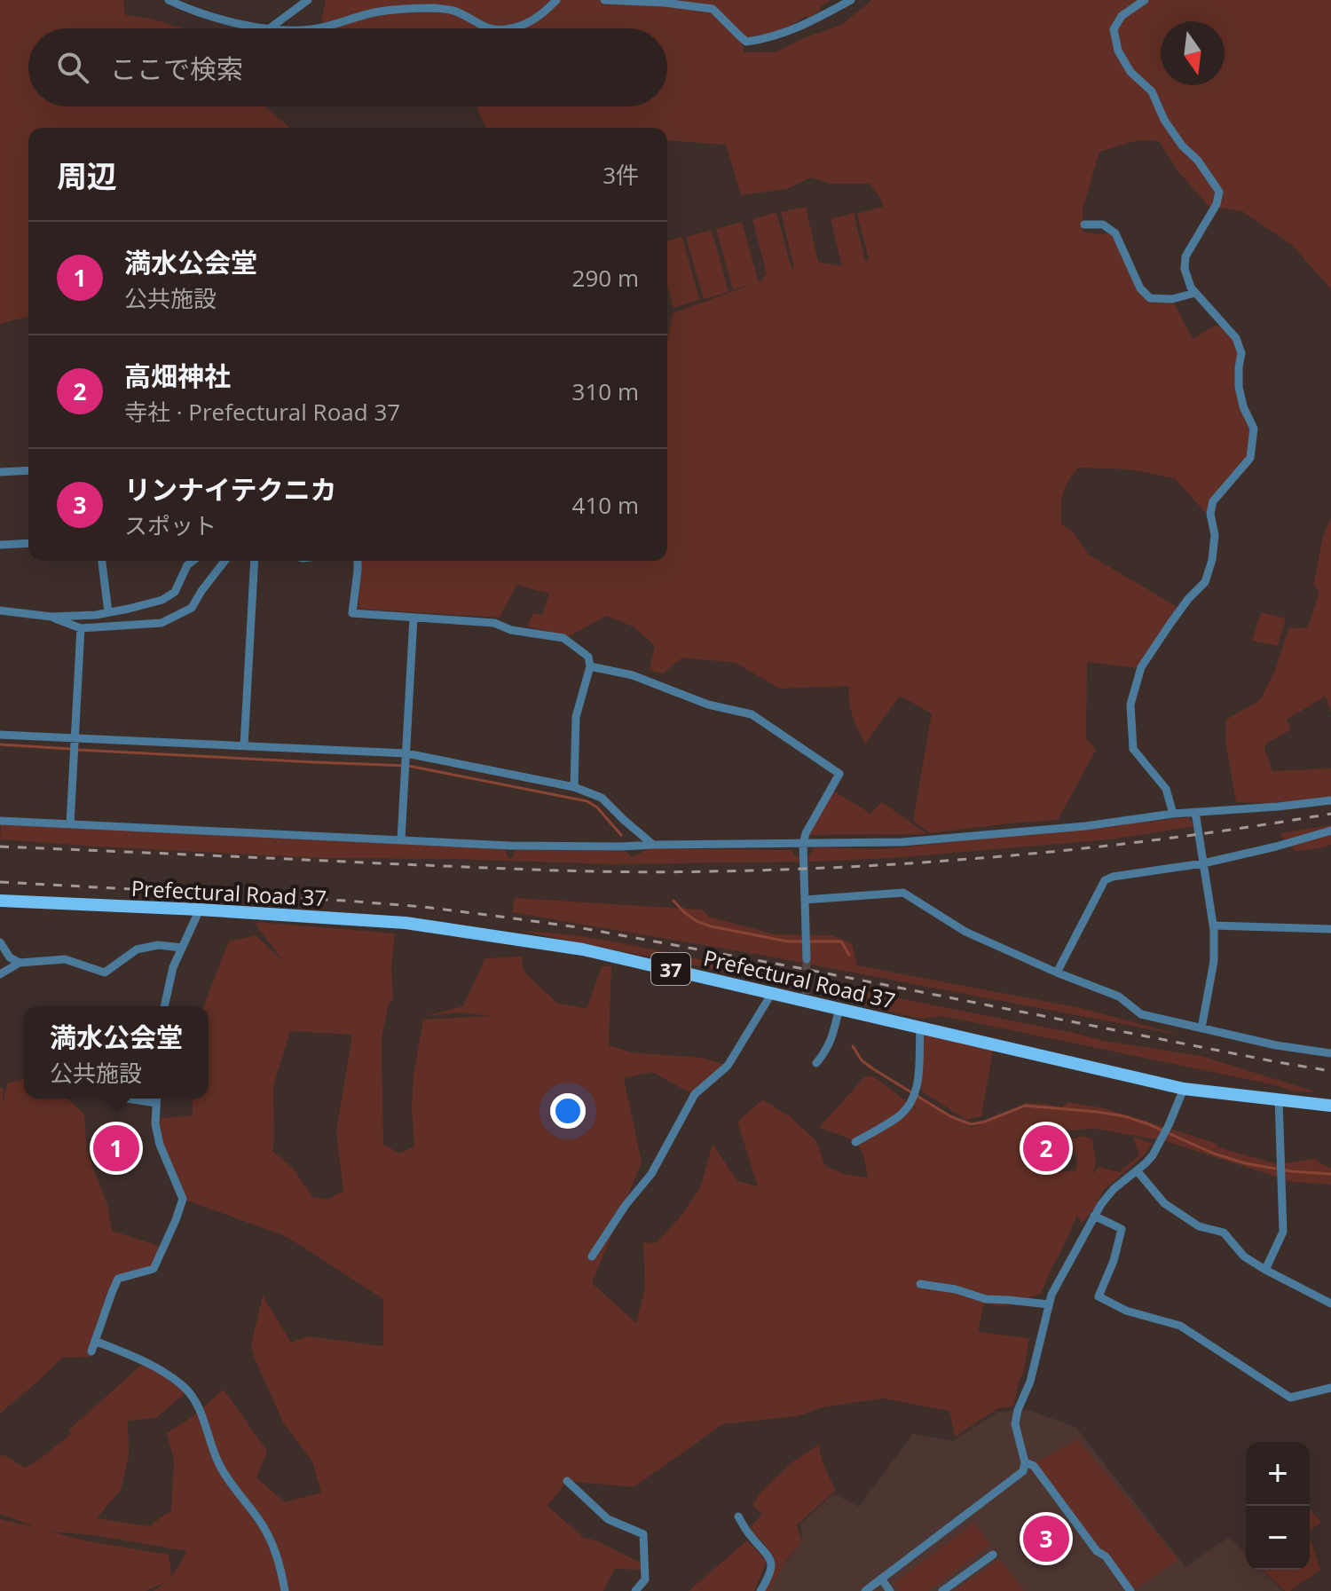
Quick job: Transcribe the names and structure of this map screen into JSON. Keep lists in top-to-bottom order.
{
  "streets": {
    "main road": ["Prefectural Road 37", "37"]
  },
  "north": "bottom",
  "page": {
    "search": "ここで検索",
    "heading": ["周辺", "3件"],
    "list": [
      {
        "mark": "1",
        "name": "満水公会堂",
        "note": "公共施設",
        "value": "290 m"
      },
      {
        "mark": "2",
        "name": "高畑神社",
        "note": "寺社 · Prefectural Road 37",
        "value": "310 m"
      },
      {
        "mark": "3",
        "name": "リンナイテクニカ",
        "note": "スポット",
        "value": "410 m"
      }
    ],
    "popup": ["満水公会堂", "公共施設"],
    "pins": ["1", "2", "3"],
    "map_buttons": ["+", "−"]
  }
}
